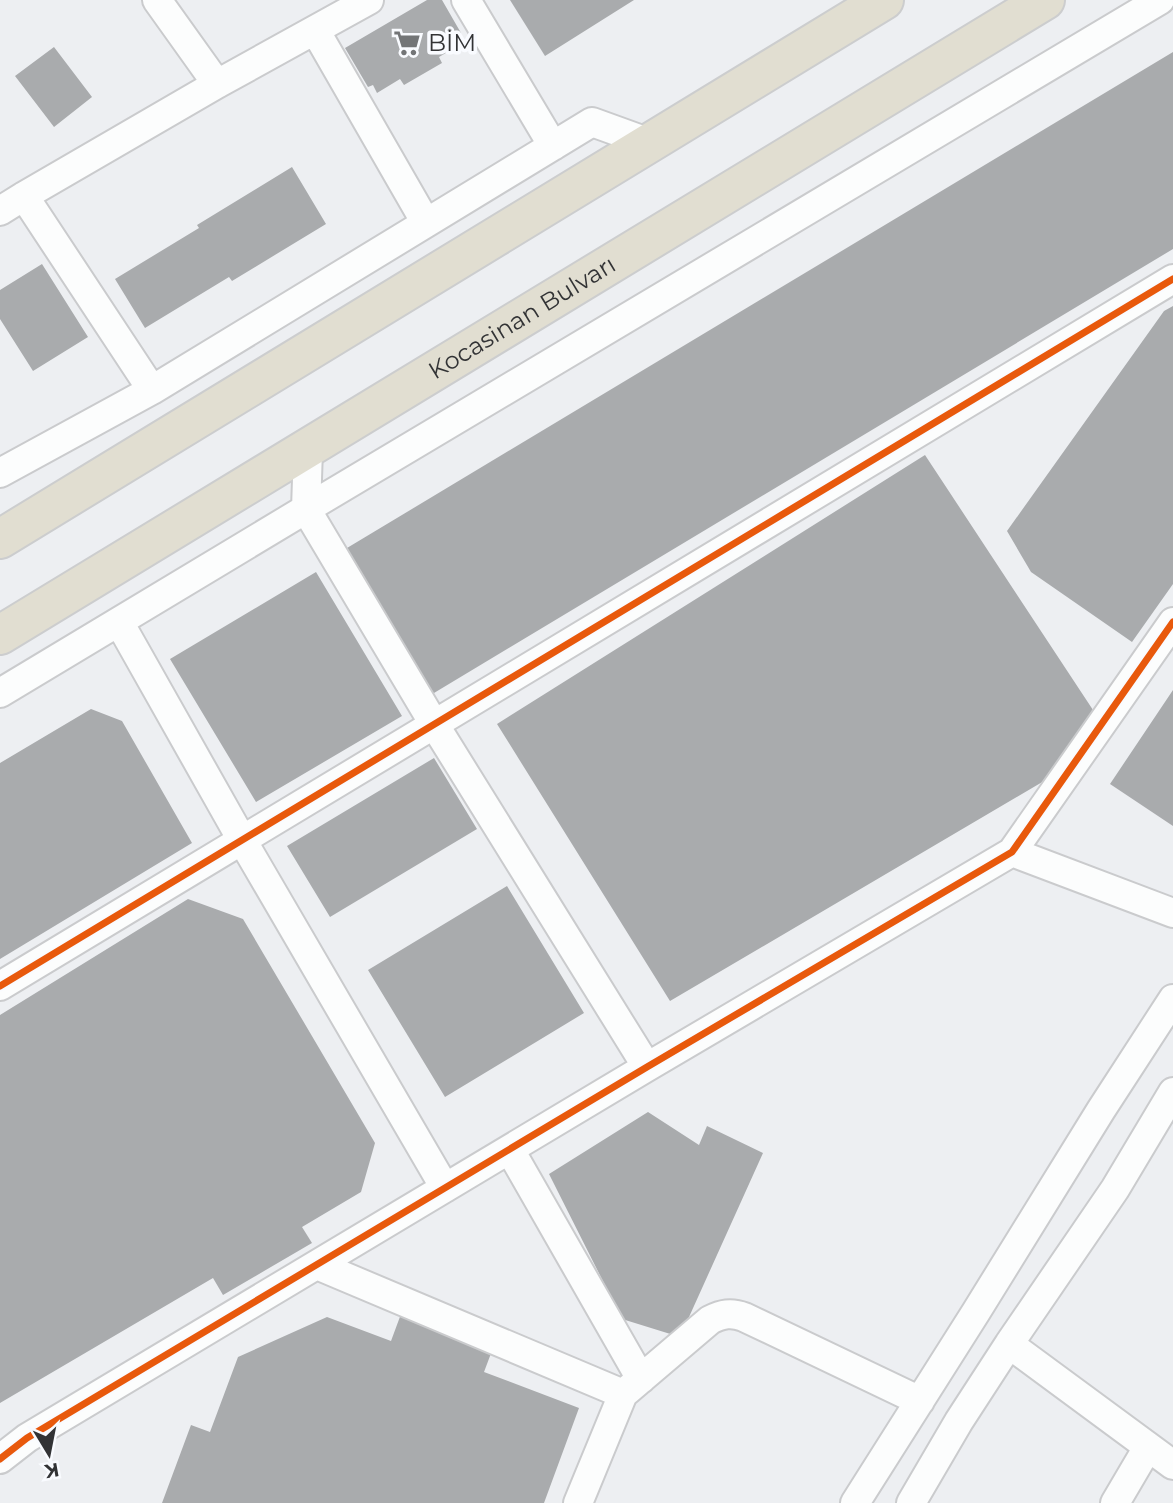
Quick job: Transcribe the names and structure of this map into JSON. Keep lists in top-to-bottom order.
{
  "streets": {
    "highway": ["Kocasinan Bulvarı"]
  },
  "places": {
    "supermarket": ["BİM"]
  },
  "north": "bottom"
}
